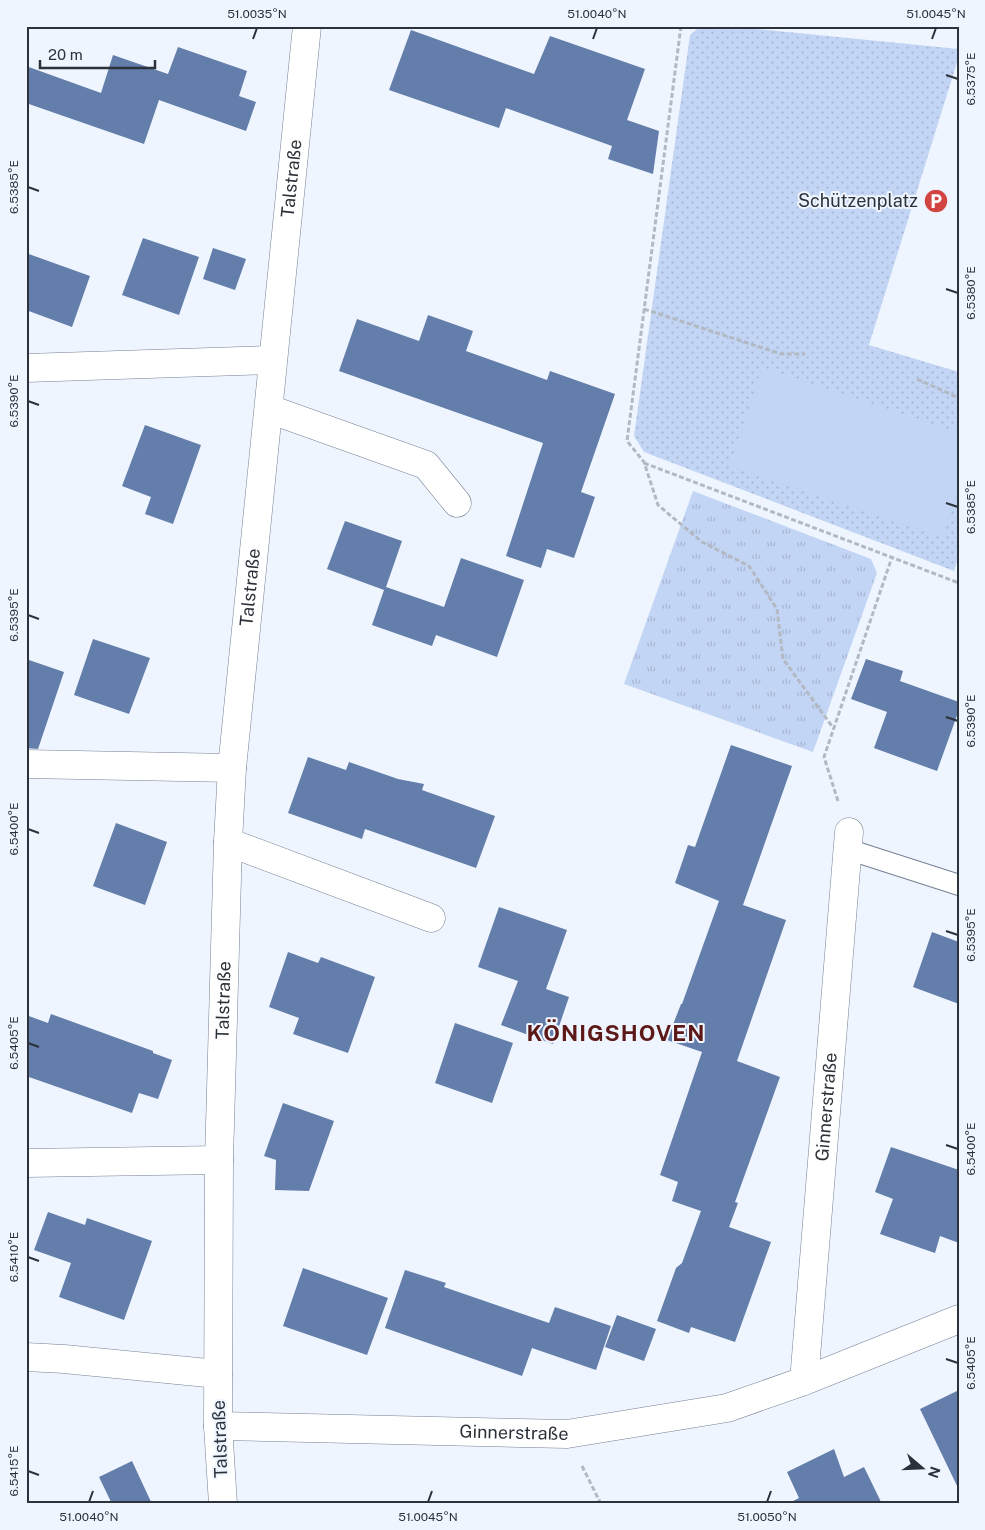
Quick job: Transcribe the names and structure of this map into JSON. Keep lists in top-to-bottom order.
{
  "streets": {
    "street": ["Talstraße", "Ginnerstraße"]
  },
  "crossings": [
    ["Talstraße", "Ginnerstraße"]
  ],
  "districts": ["KÖNIGSHOVEN"],
  "places": {
    "parking": ["Schützenplatz"]
  },
  "scale_bar": "20 m",
  "north": "right",
  "coordinates": [
    "51.0035°N",
    "51.0040°N",
    "51.0045°N",
    "6.5375°E",
    "6.5385°E",
    "6.5380°E",
    "6.5390°E",
    "6.5395°E",
    "6.5400°E",
    "6.5405°E",
    "6.5410°E",
    "6.5415°E",
    "51.0050°N"
  ]
}
